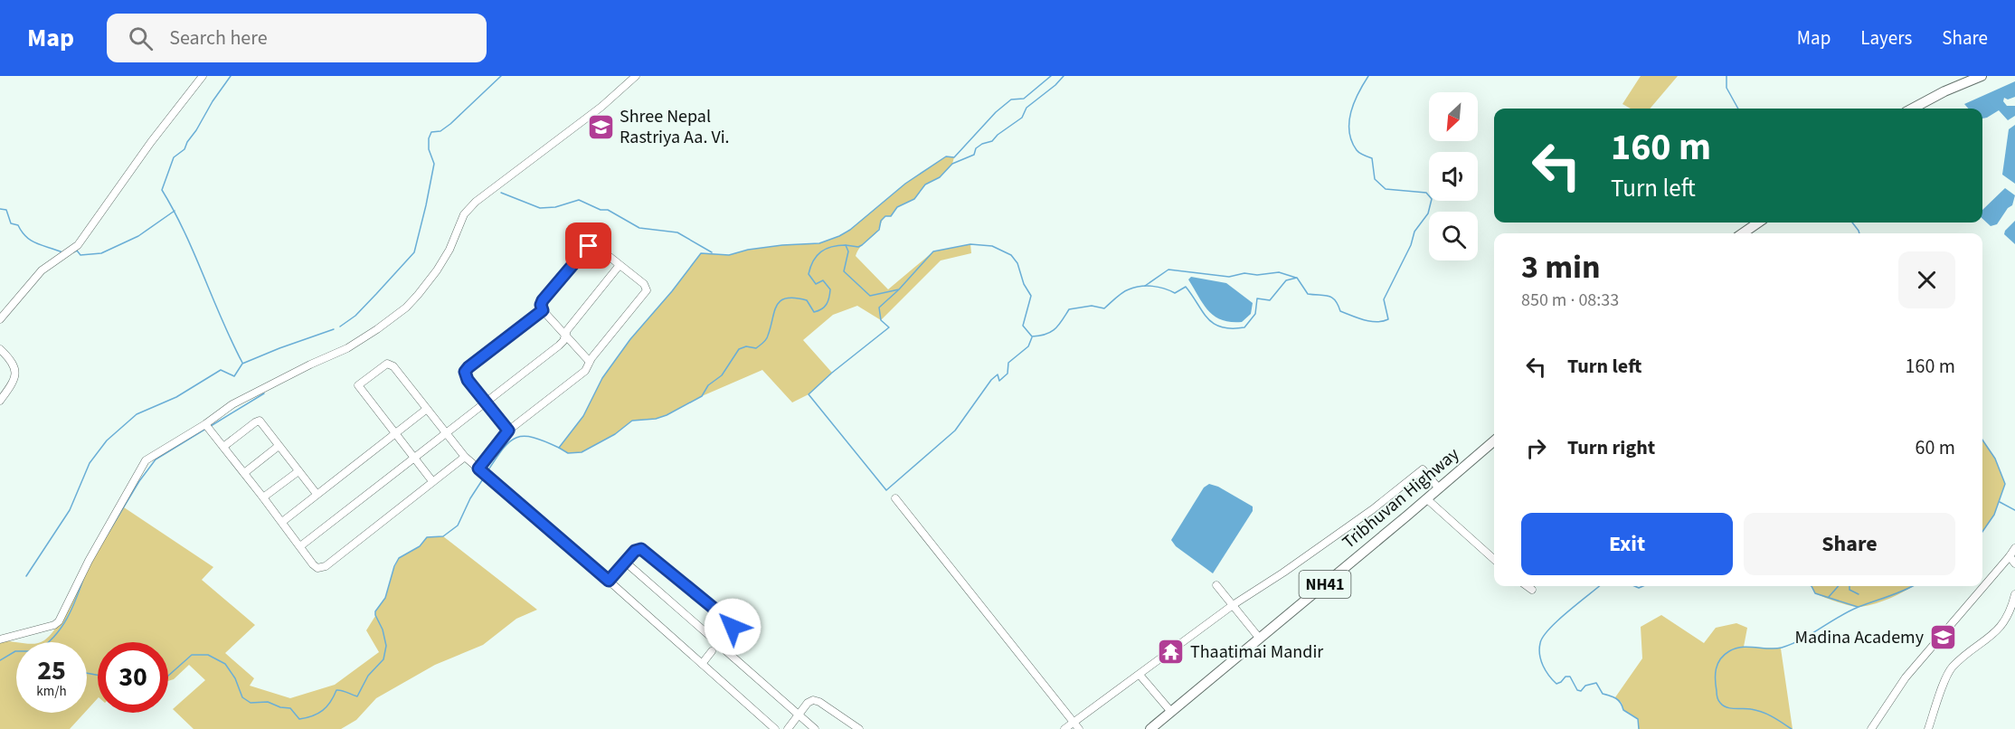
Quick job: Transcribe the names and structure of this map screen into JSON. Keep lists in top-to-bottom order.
{
  "streets": {
    "highway": ["Tribhuvan Highway", "NH41"]
  },
  "places": {
    "school or university": ["Shree Nepal Rastriya Aa. Vi.", "Madina Academy"],
    "temple": ["Thaatimai Mandir"]
  },
  "north": "bottom left",
  "page": {
    "header": "Map",
    "search": "Search here",
    "nav": ["Map", "Layers", "Share"],
    "turn": ["160 m", "Turn left"],
    "heading": ["3 min", "850 m · 08:33"],
    "list": [
      {
        "name": "Turn left",
        "value": "160 m"
      },
      {
        "name": "Turn right",
        "value": "60 m"
      }
    ],
    "buttons": ["Exit", "Share"],
    "speed": "25 km/h",
    "limit": "30"
  }
}
